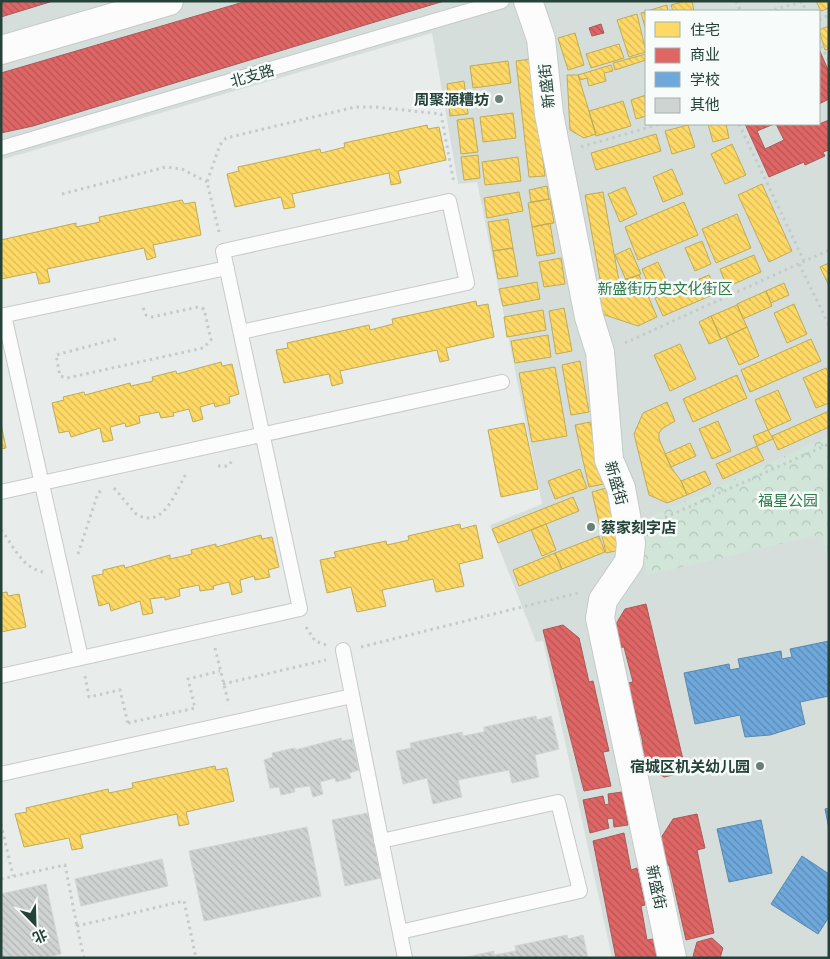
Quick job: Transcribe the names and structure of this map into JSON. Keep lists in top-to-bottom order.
{
  "streets": {
    "street": ["新盛街"],
    "lane": ["北支路"]
  },
  "parks": ["新盛街历史文化街区", "福星公园"],
  "places": ["周聚源糟坊", "蔡家刻字店", "宿城区机关幼儿园"],
  "legend": [
    "住宅",
    "商业",
    "学校",
    "其他"
  ],
  "north": "bottom right"
}
